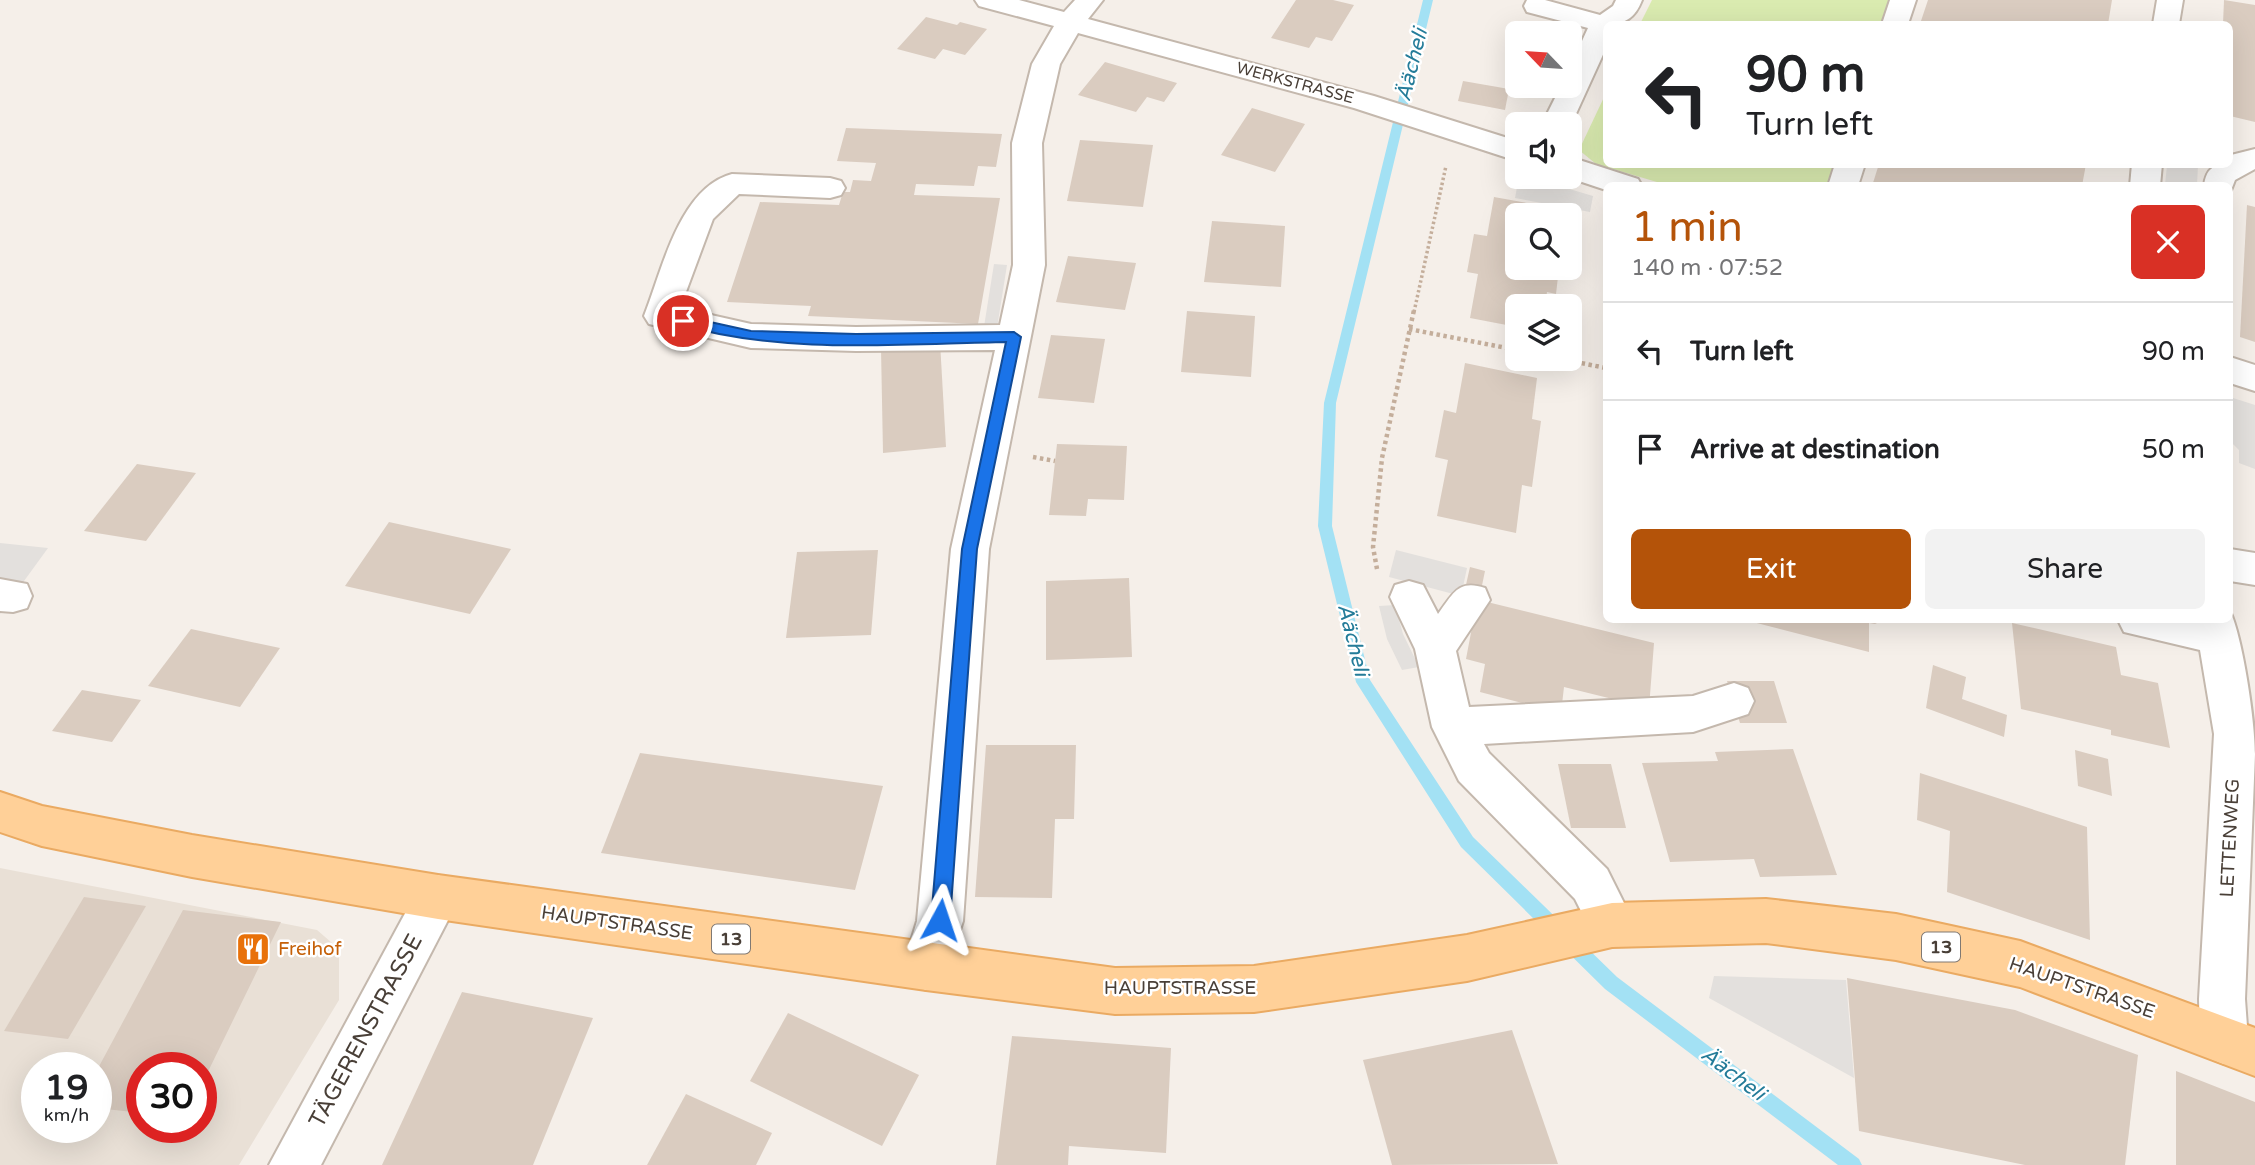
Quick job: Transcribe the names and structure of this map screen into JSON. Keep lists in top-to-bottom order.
{
  "streets": {
    "main road": ["HAUPTSTRASSE", "13"],
    "street": ["WERKSTRASSE", "LETTENWEG", "TÄGERENSTRASSE"]
  },
  "crossings": [
    ["LETTENWEG", "HAUPTSTRASSE"],
    ["HAUPTSTRASSE", "TÄGERENSTRASSE"]
  ],
  "water": ["Äächeli"],
  "places": {
    "restaurant": ["Freihof"]
  },
  "north": "top left",
  "page": {
    "turn": ["90 m", "Turn left"],
    "heading": ["1 min", "140 m · 07:52"],
    "list": [
      {
        "name": "Turn left",
        "value": "90 m"
      },
      {
        "name": "Arrive at destination",
        "value": "50 m"
      }
    ],
    "buttons": ["Exit", "Share"],
    "speed": "19 km/h",
    "limit": "30"
  }
}
